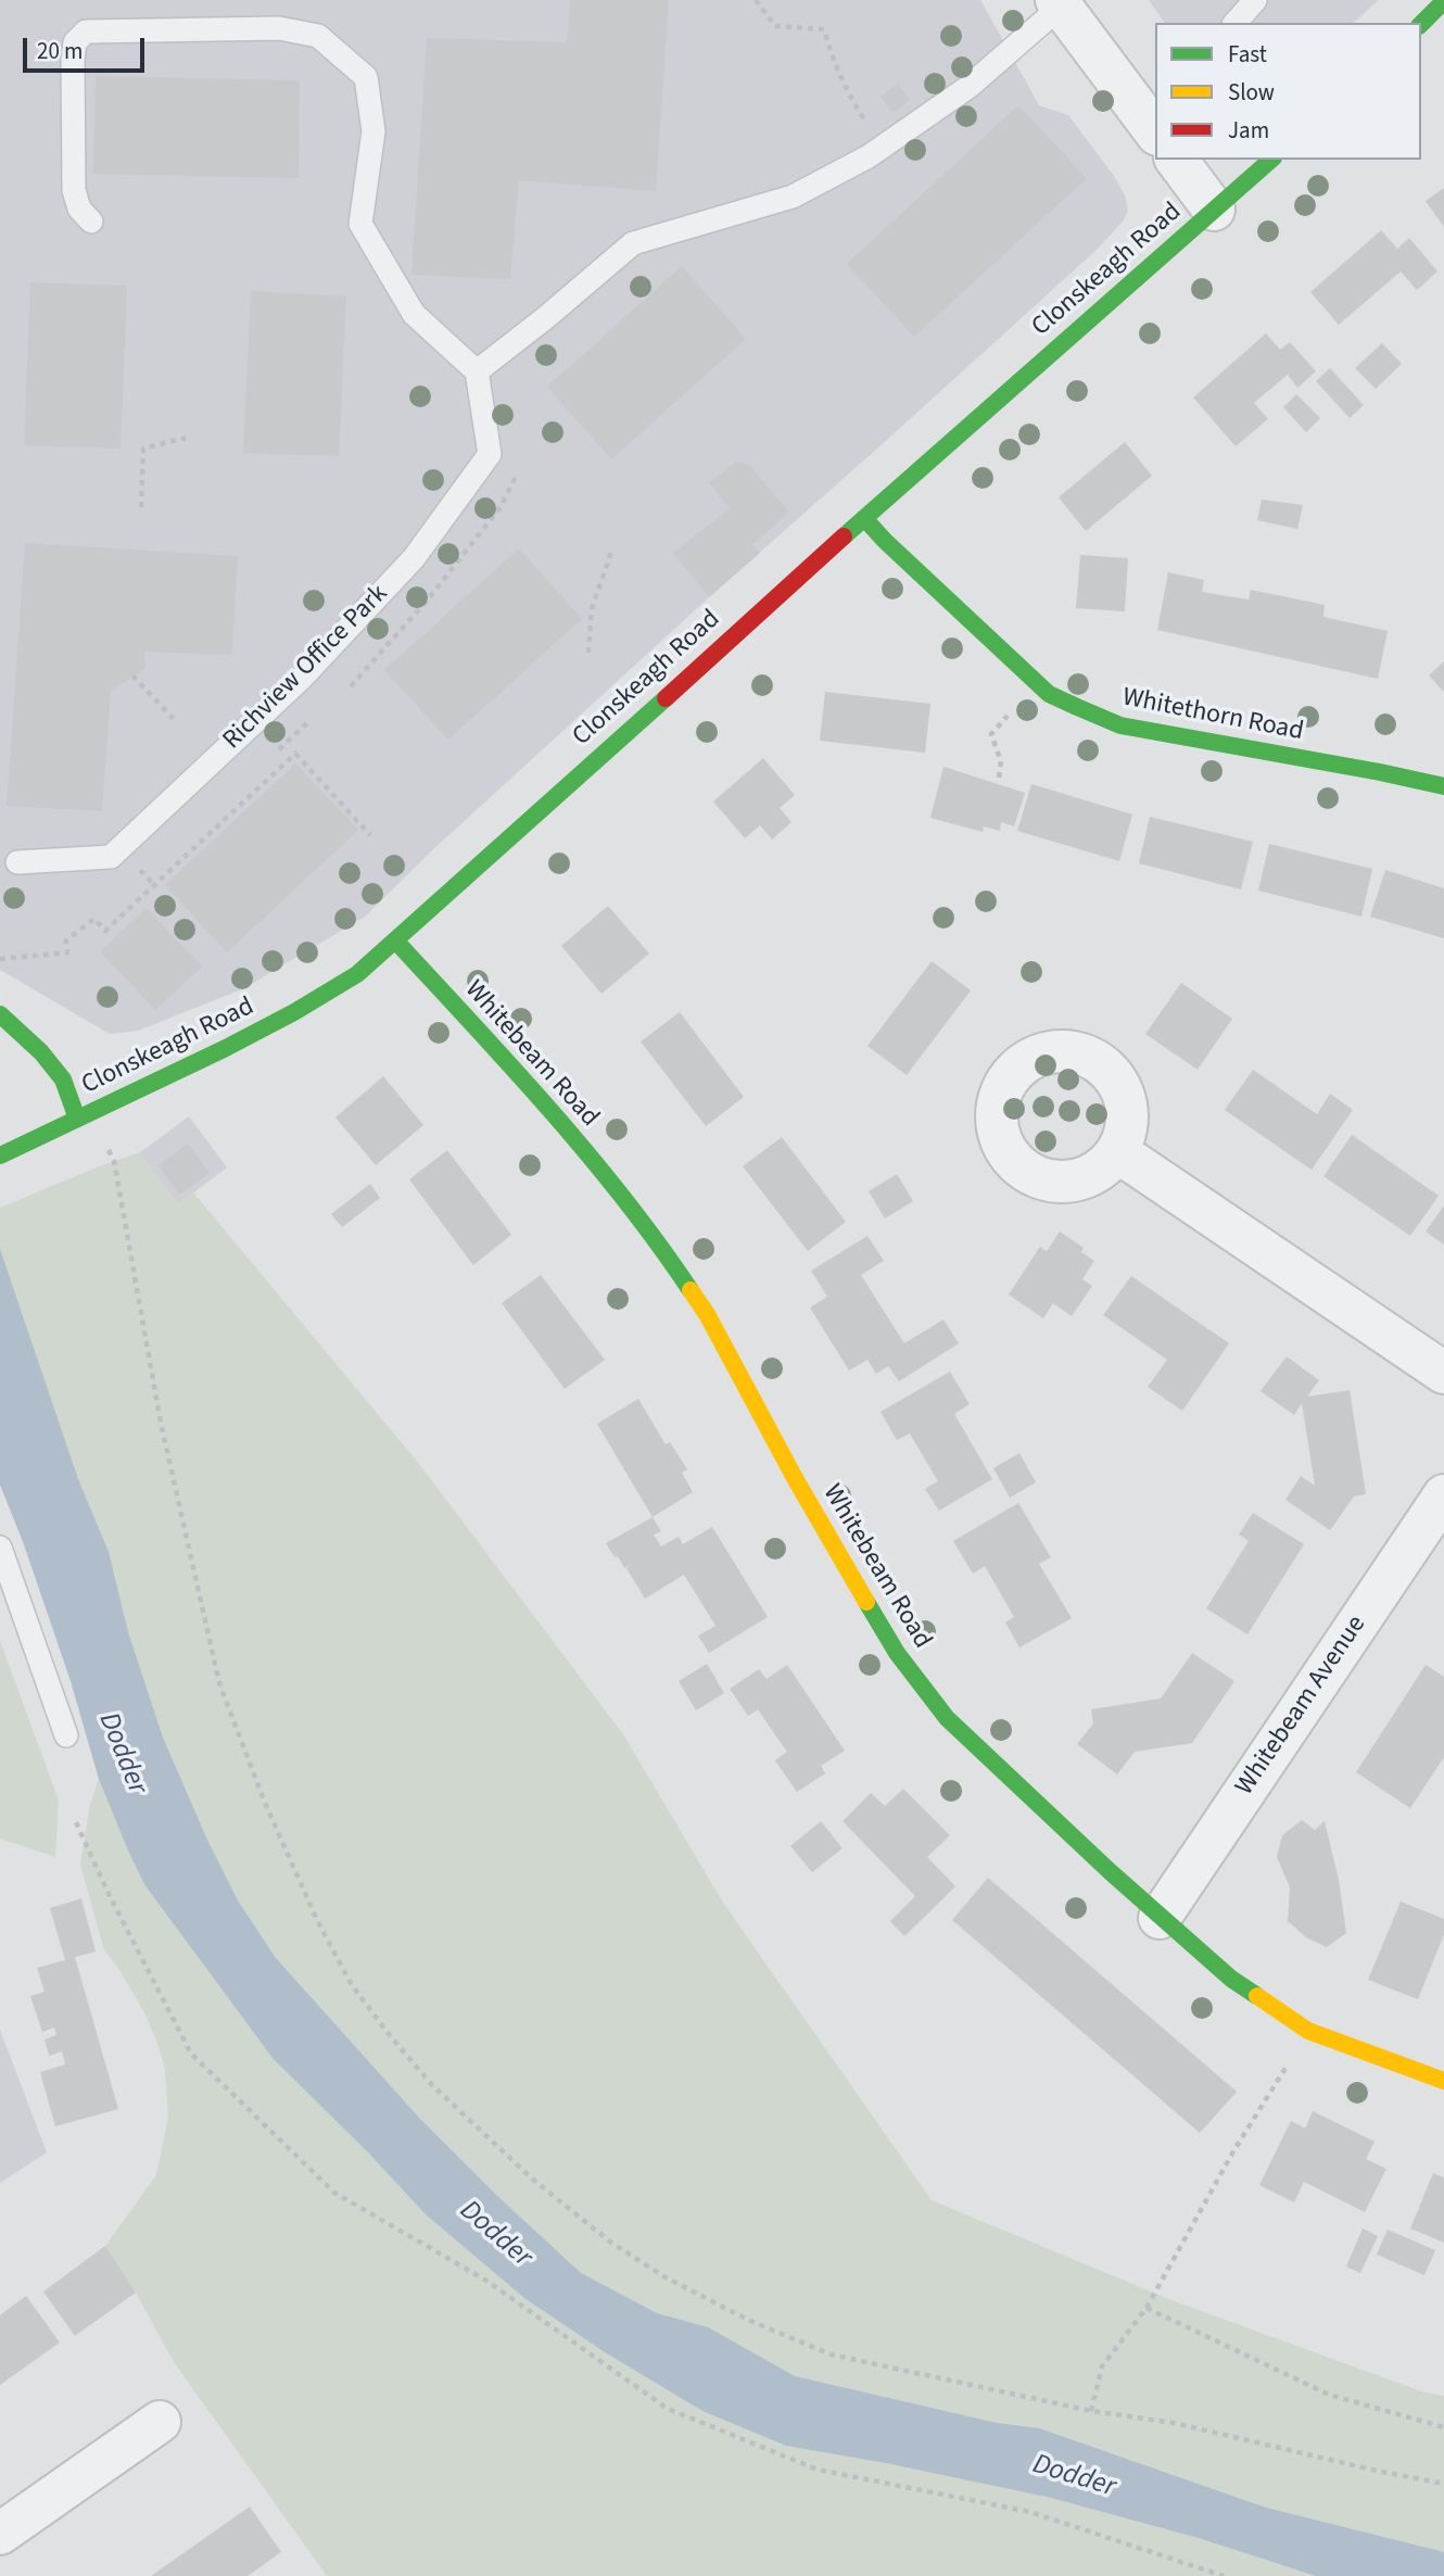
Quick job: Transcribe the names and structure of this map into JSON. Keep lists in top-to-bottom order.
{
  "streets": {
    "street": [
      "Clonskeagh Road",
      "Whitethorn Road",
      "Whitebeam Road",
      "Whitebeam Avenue"
    ],
    "lane": ["Richview Office Park"]
  },
  "crossings": [
    ["Clonskeagh Road", "Whitethorn Road"],
    ["Clonskeagh Road", "Whitebeam Road"],
    ["Whitebeam Road", "Whitebeam Avenue"]
  ],
  "water": ["Dodder"],
  "legend": ["Fast", "Slow", "Jam"],
  "scale_bar": "20 m"
}
